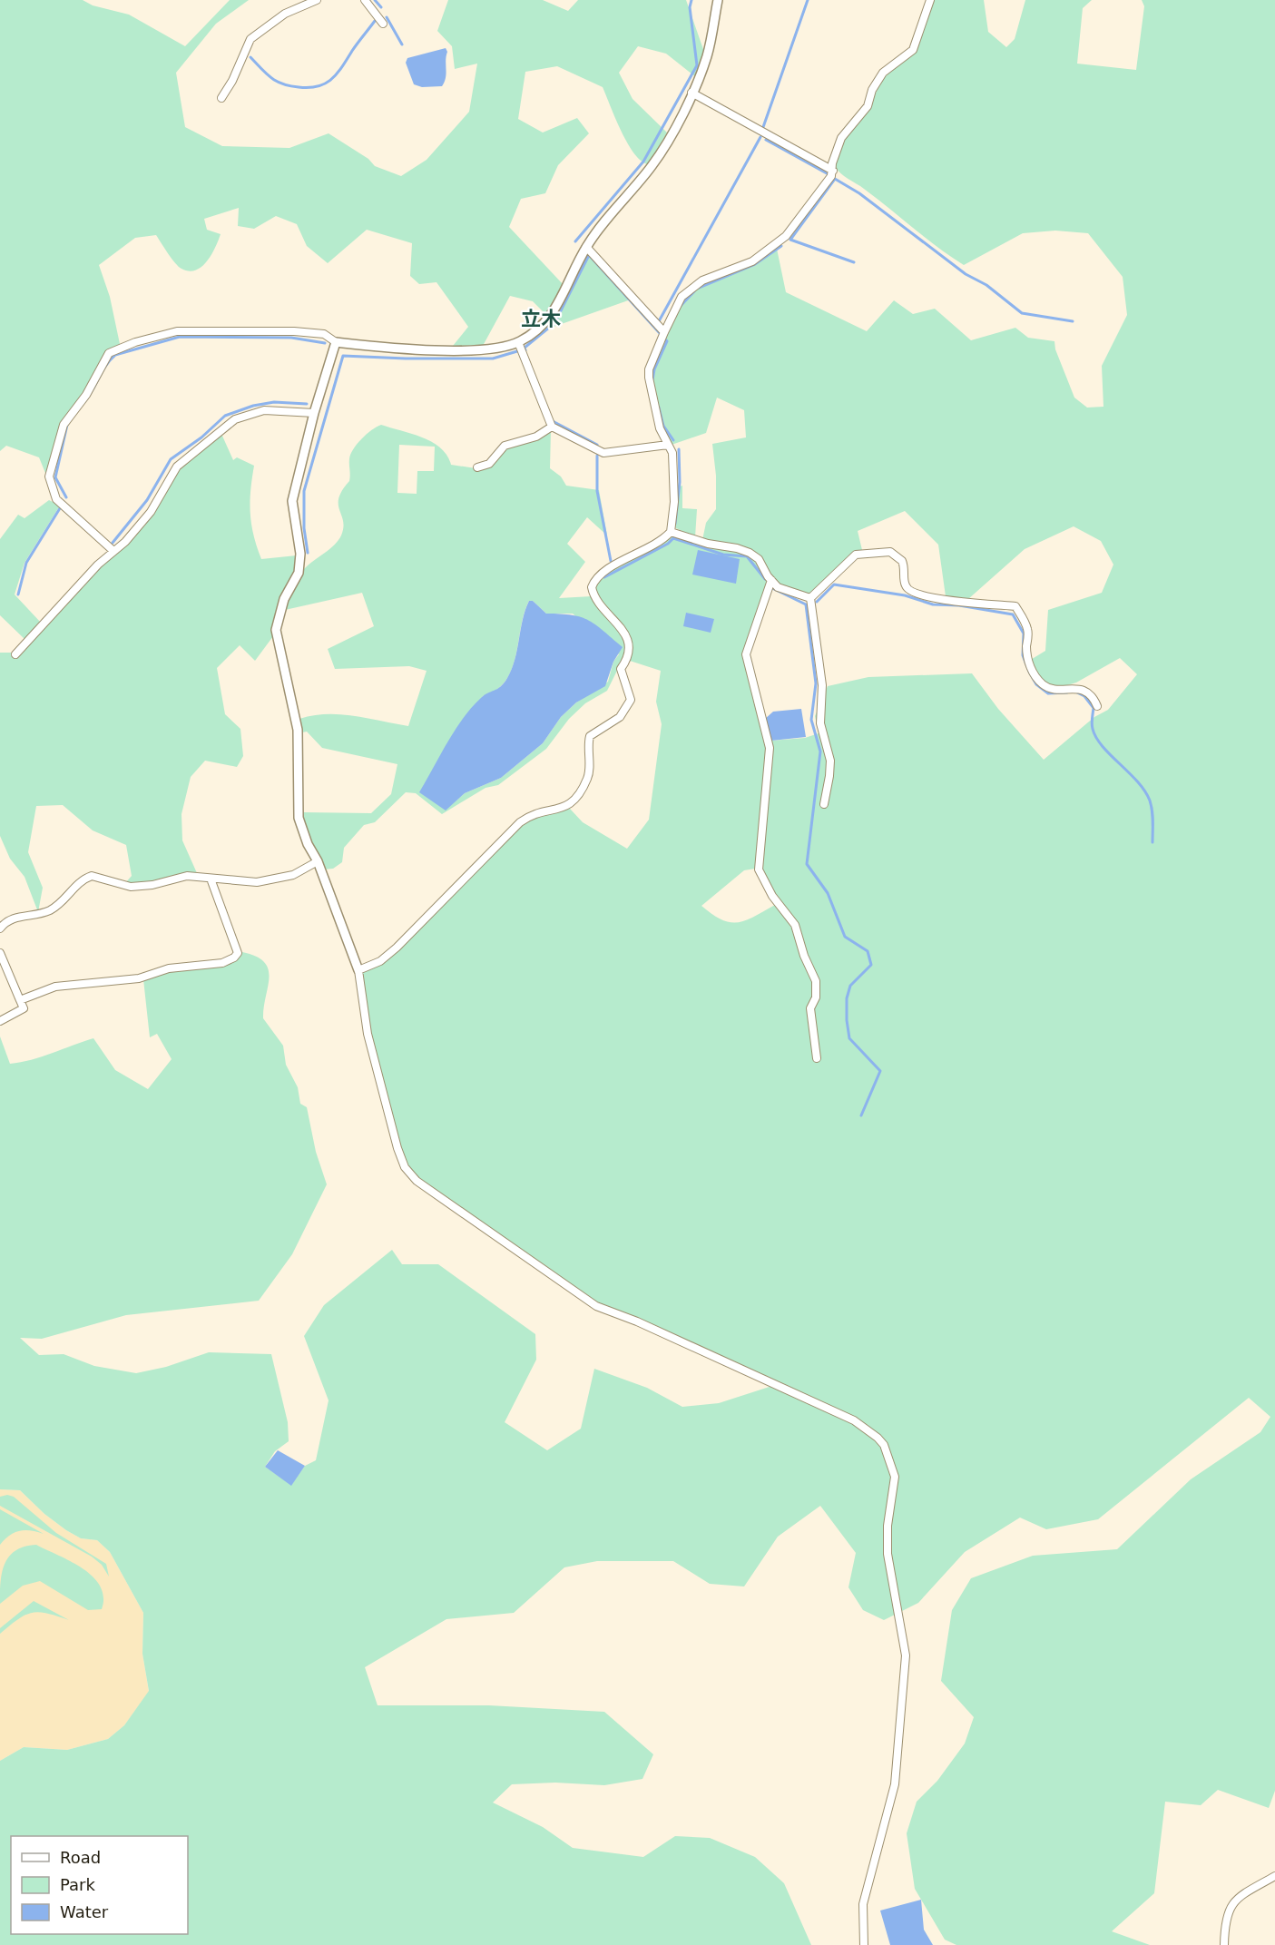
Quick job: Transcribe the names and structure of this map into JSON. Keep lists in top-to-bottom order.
{
  "districts": ["立木"],
  "legend": ["Road", "Park", "Water"]
}
